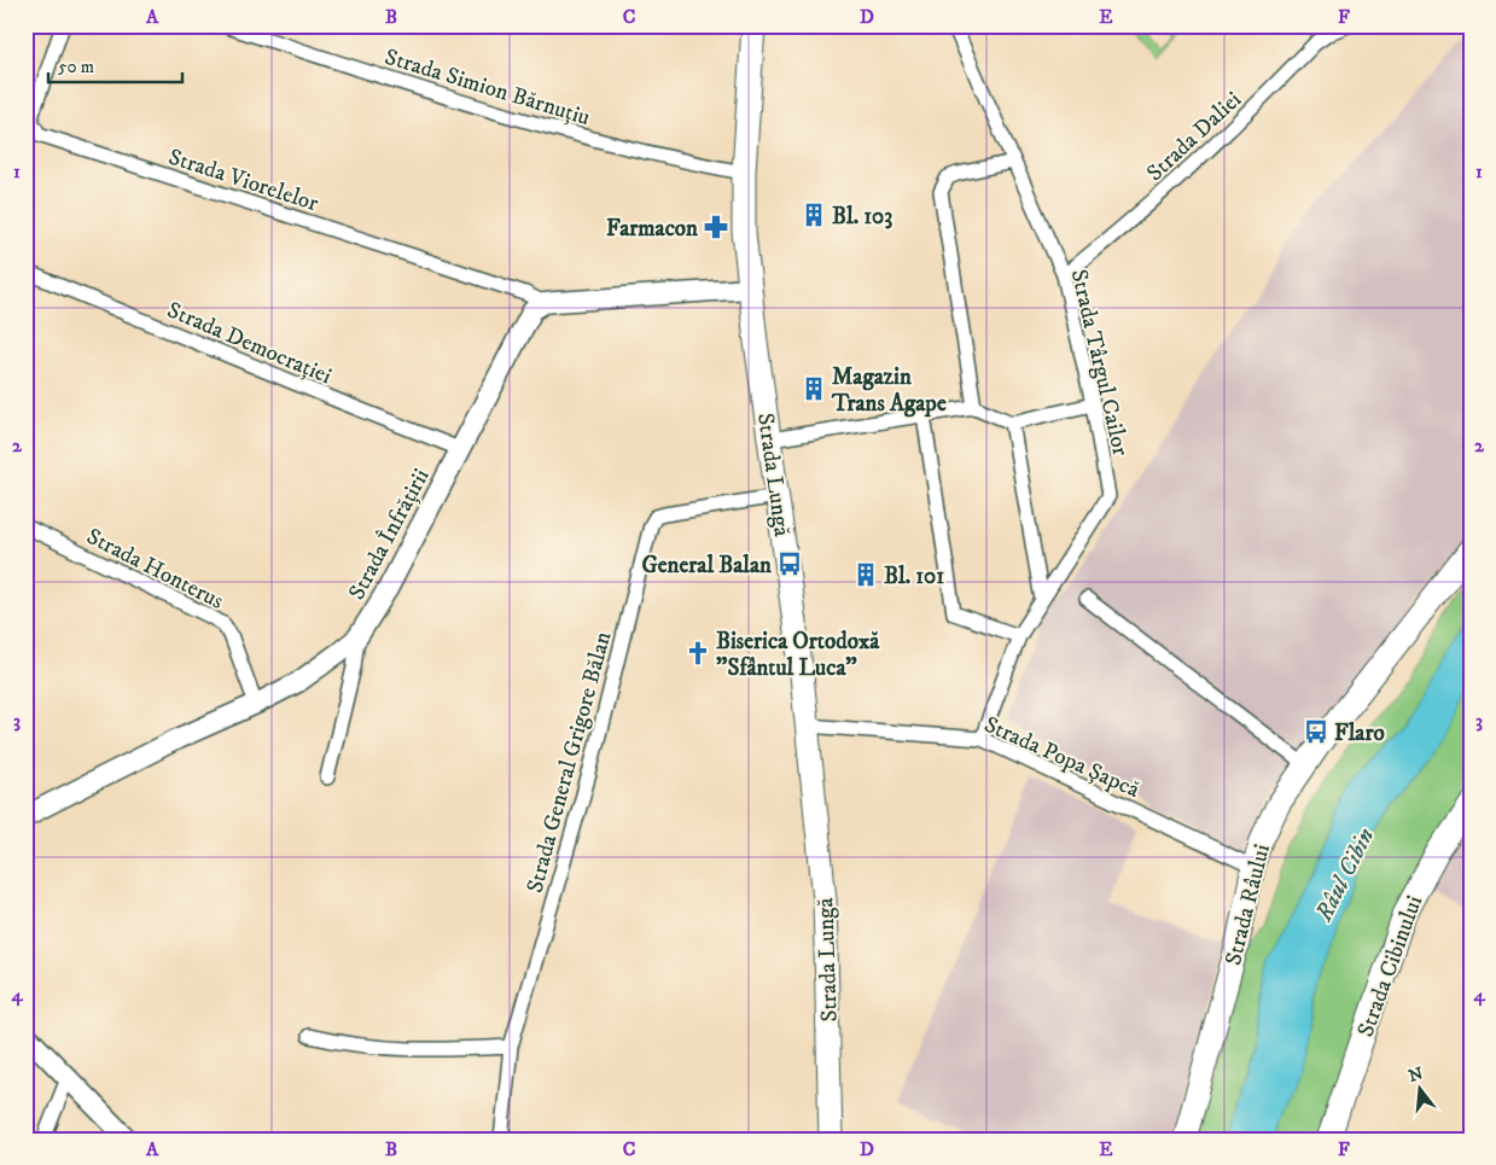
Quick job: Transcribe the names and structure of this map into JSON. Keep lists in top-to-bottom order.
{
  "streets": {
    "main road": ["Strada Lungă", "Strada Râului", "Strada Cibinului"],
    "street": [
      "Strada Simion Bărnuțiu",
      "Strada Daliei",
      "Strada Viorelelor",
      "Strada Democrației",
      "Strada Târgul Cailor",
      "Strada Înfrățirii",
      "Strada Honterus",
      "Strada Popa Șapcă",
      "Strada General Grigore Bălan"
    ]
  },
  "crossings": [
    ["Strada Simion Bărnuțiu", "Strada Lungă"],
    ["Strada Daliei", "Strada Târgul Cailor"],
    ["Strada Viorelelor", "Strada Înfrățirii"],
    ["Strada Democrației", "Strada Înfrățirii"],
    ["Strada Târgul Cailor", "Strada Popa Șapcă"],
    ["Strada Lungă", "Strada Popa Șapcă"],
    ["Strada Lungă", "Strada General Grigore Bălan"],
    ["Strada Înfrățirii", "Strada Honterus"],
    ["Strada Popa Șapcă", "Strada Râului"]
  ],
  "water": ["Râul Cibin"],
  "places": {
    "building": ["Bl. 103", "Magazin Trans Agape", "Bl. 101"],
    "pharmacy": ["Farmacon"],
    "bus stop": ["General Balan", "Flaro"],
    "church": ["Biserica Ortodoxă \"Sfântul Luca\""]
  },
  "scale_bar": "50 m",
  "north": "top",
  "grid": {
    "columns": [
      "A",
      "B",
      "C",
      "D",
      "E",
      "F"
    ],
    "rows": [
      "1",
      "2",
      "3",
      "4"
    ]
  }
}
